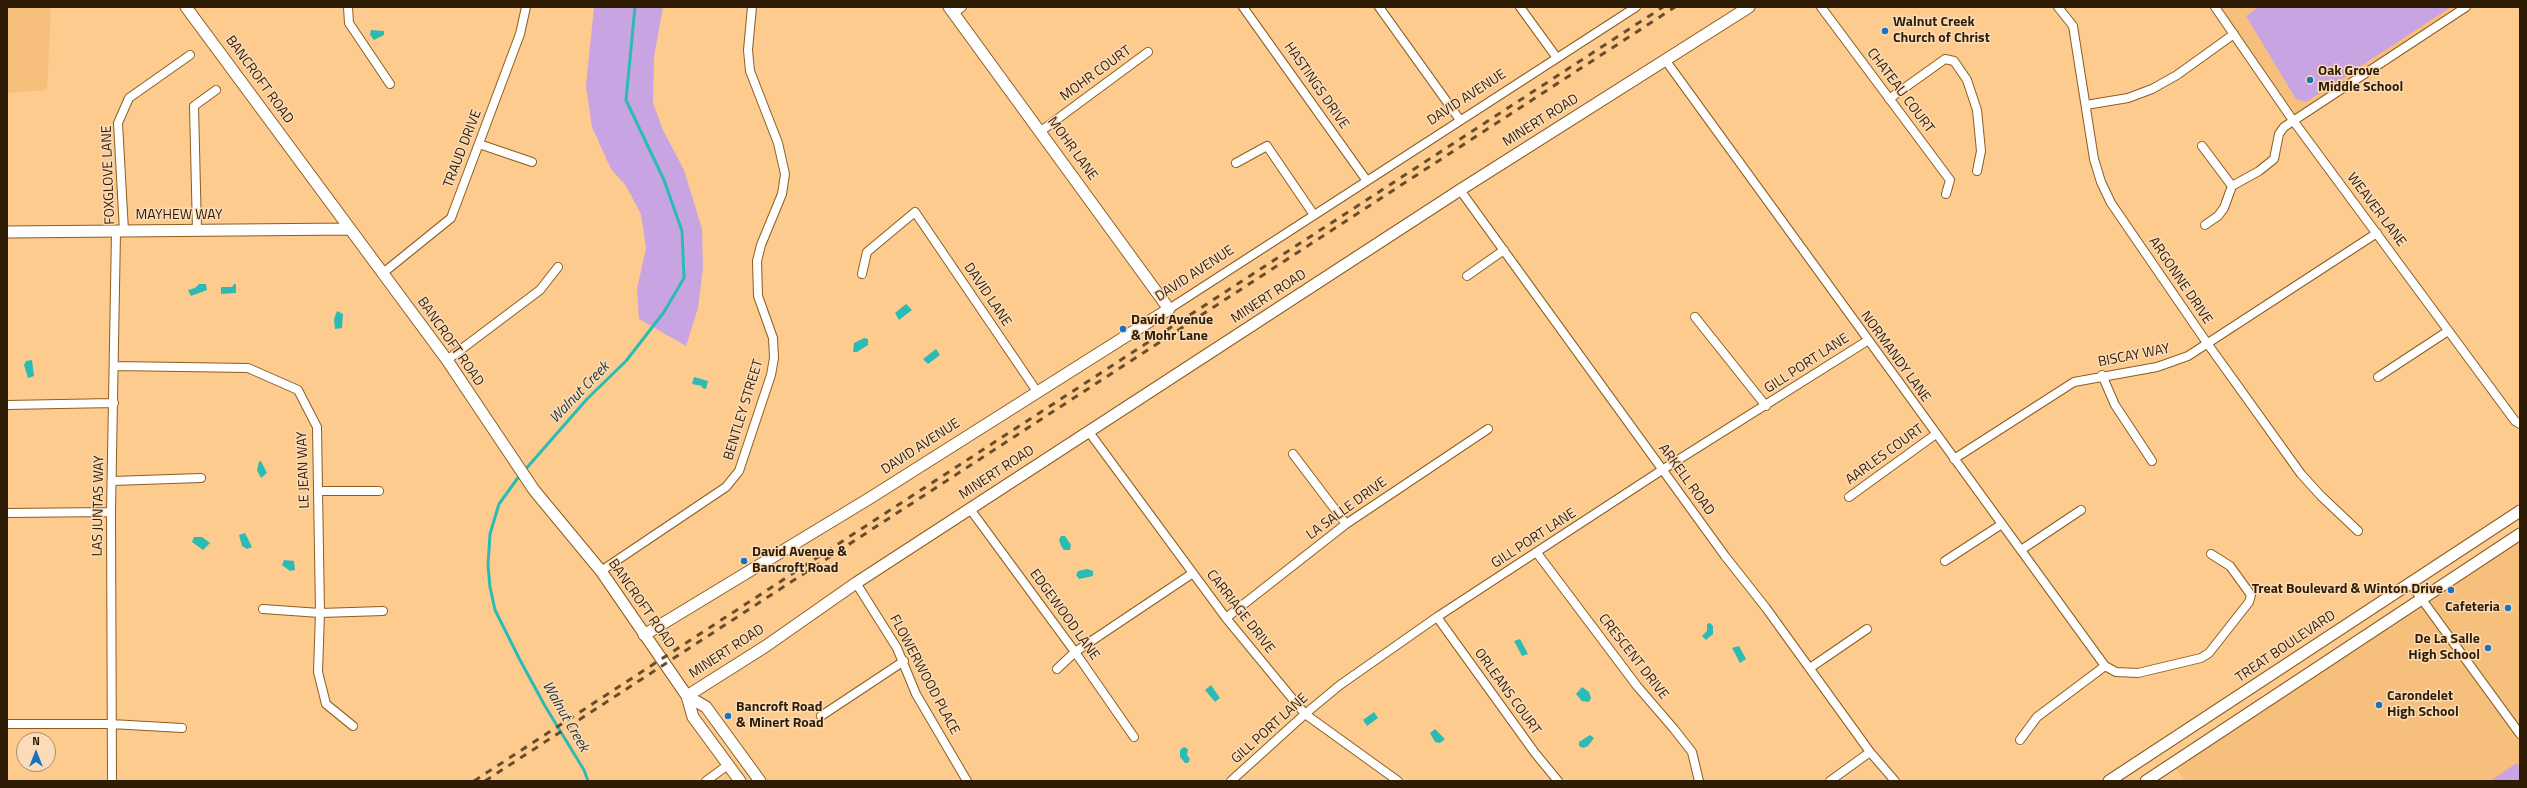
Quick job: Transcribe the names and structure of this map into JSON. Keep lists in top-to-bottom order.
{
  "streets": {
    "street": [
      "MOHR COURT",
      "BANCROFT ROAD",
      "HASTINGS DRIVE",
      "CHATEAU COURT",
      "DAVID AVENUE",
      "MINERT ROAD",
      "TRAUD DRIVE",
      "MOHR LANE",
      "FOXGLOVE LANE",
      "WEAVER LANE",
      "MAYHEW WAY",
      "ARGONNE DRIVE",
      "DAVID LANE",
      "BISCAY WAY",
      "NORMANDY LANE",
      "GILL PORT LANE",
      "BENTLEY STREET",
      "AARLES COURT",
      "LE JEAN WAY",
      "ARKELL ROAD",
      "LAS JUNTAS WAY",
      "LA SALLE DRIVE",
      "CARRIAGE DRIVE",
      "EDGEWOOD LANE",
      "TREAT BOULEVARD",
      "CRESCENT DRIVE",
      "FLOWERWOOD PLACE",
      "ORLEANS COURT"
    ]
  },
  "crossings": [
    ["MOHR COURT", "MOHR LANE"],
    ["BANCROFT ROAD", "DAVID AVENUE"],
    ["BANCROFT ROAD", "MINERT ROAD"],
    ["BANCROFT ROAD", "TRAUD DRIVE"],
    ["BANCROFT ROAD", "MAYHEW WAY"],
    ["BANCROFT ROAD", "BENTLEY STREET"],
    ["HASTINGS DRIVE", "DAVID AVENUE"],
    ["DAVID AVENUE", "MOHR LANE"],
    ["DAVID AVENUE", "DAVID LANE"],
    ["MINERT ROAD", "NORMANDY LANE"],
    ["MINERT ROAD", "ARKELL ROAD"],
    ["MINERT ROAD", "CARRIAGE DRIVE"],
    ["MINERT ROAD", "EDGEWOOD LANE"],
    ["MINERT ROAD", "FLOWERWOOD PLACE"],
    ["FOXGLOVE LANE", "MAYHEW WAY"],
    ["FOXGLOVE LANE", "LAS JUNTAS WAY"],
    ["WEAVER LANE", "BISCAY WAY"],
    ["MAYHEW WAY", "LAS JUNTAS WAY"],
    ["ARGONNE DRIVE", "BISCAY WAY"],
    ["BISCAY WAY", "NORMANDY LANE"],
    ["NORMANDY LANE", "GILL PORT LANE"],
    ["NORMANDY LANE", "AARLES COURT"],
    ["GILL PORT LANE", "ARKELL ROAD"],
    ["GILL PORT LANE", "CARRIAGE DRIVE"],
    ["GILL PORT LANE", "CRESCENT DRIVE"],
    ["GILL PORT LANE", "ORLEANS COURT"],
    ["LE JEAN WAY", "LAS JUNTAS WAY"],
    ["LA SALLE DRIVE", "CARRIAGE DRIVE"]
  ],
  "water": ["Walnut Creek"],
  "places": [
    "Walnut Creek Church of Christ",
    "Oak Grove Middle School",
    "David Avenue & Mohr Lane",
    "David Avenue & Bancroft Road",
    "Treat Boulevard & Winton Drive",
    "Cafeteria",
    "De La Salle High School",
    "Carondelet High School",
    "Bancroft Road & Minert Road"
  ],
  "north": "top"
}
